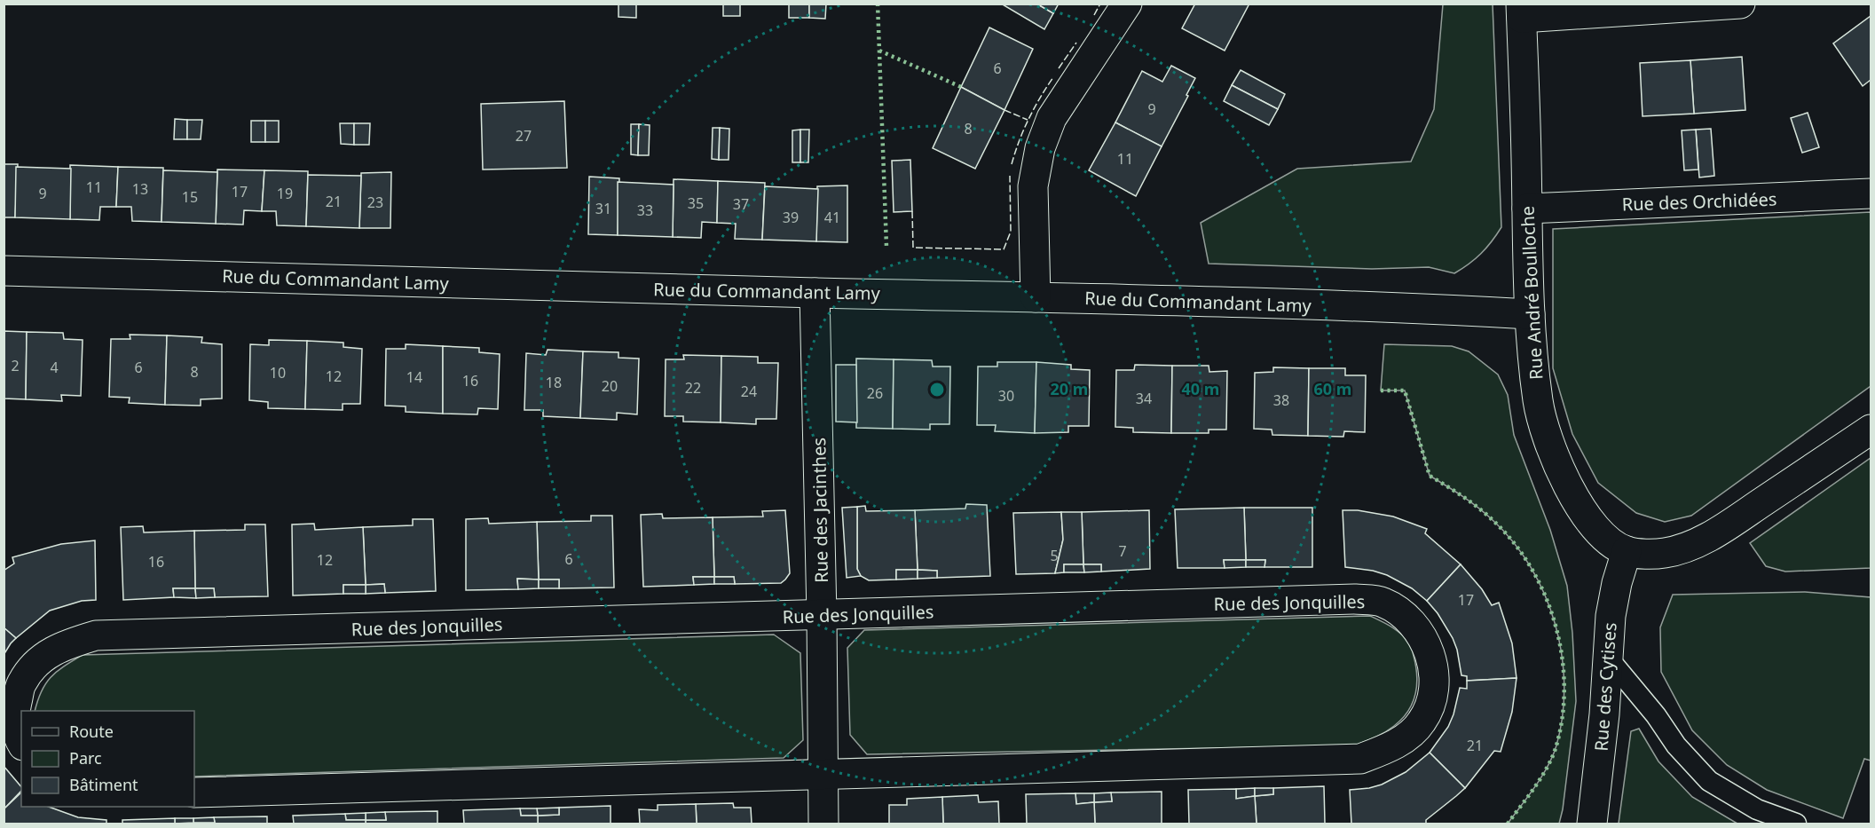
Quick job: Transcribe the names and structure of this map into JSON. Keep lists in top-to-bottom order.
{
  "streets": {
    "street": [
      "Rue des Orchidées",
      "Rue du Commandant Lamy",
      "Rue André Boulloche",
      "Rue des Jacinthes",
      "Rue des Jonquilles",
      "Rue des Cytises"
    ]
  },
  "crossings": [
    ["Rue des Orchidées", "Rue André Boulloche"],
    ["Rue du Commandant Lamy", "Rue André Boulloche"],
    ["Rue du Commandant Lamy", "Rue des Jacinthes"],
    ["Rue André Boulloche", "Rue des Cytises"],
    ["Rue des Jacinthes", "Rue des Jonquilles"]
  ],
  "house_numbers": [
    "6",
    "9",
    "8",
    "27",
    "11",
    "11",
    "13",
    "17",
    "9",
    "19",
    "15",
    "21",
    "23",
    "35",
    "37",
    "31",
    "33",
    "39",
    "41",
    "2",
    "4",
    "6",
    "8",
    "10",
    "12",
    "14",
    "16",
    "18",
    "20",
    "22",
    "24",
    "26",
    "30",
    "34",
    "38",
    "7",
    "5",
    "6",
    "12",
    "16",
    "17",
    "21"
  ],
  "legend": ["Route", "Parc", "Bâtiment"],
  "rings": ["20 m", "40 m", "60 m"]
}
